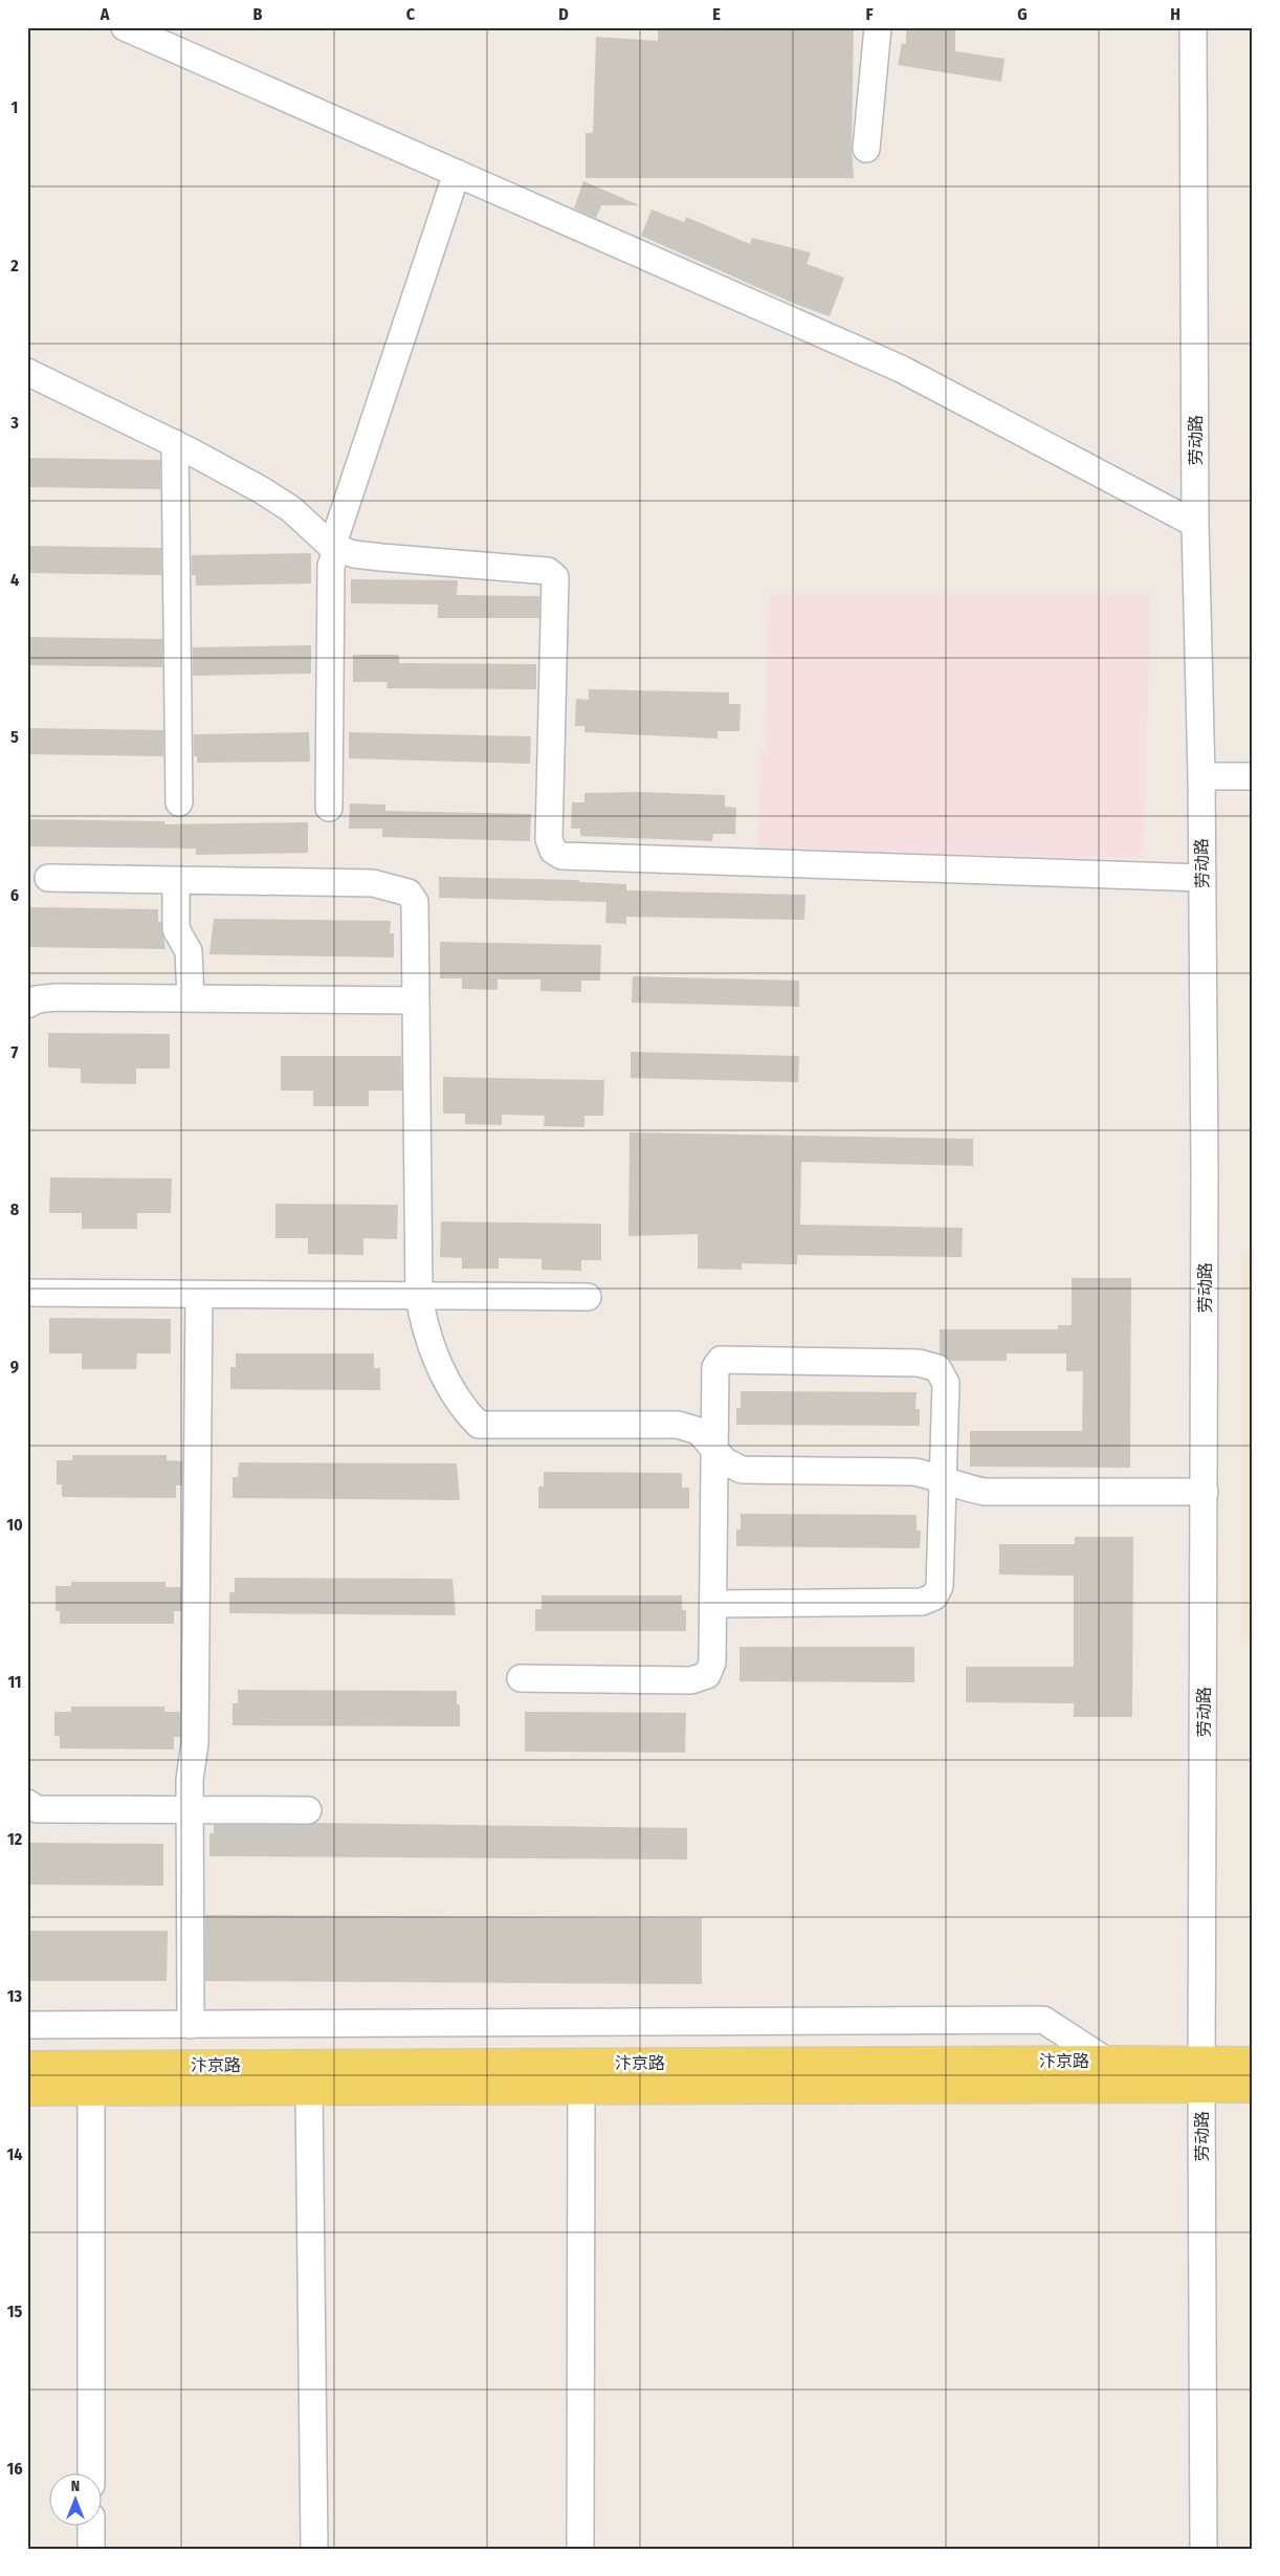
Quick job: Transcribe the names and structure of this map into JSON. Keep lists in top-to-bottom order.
{
  "streets": {
    "main road": ["汴京路"],
    "street": ["劳动路"]
  },
  "crossings": [
    ["劳动路", "汴京路"]
  ],
  "north": "top",
  "grid": {
    "columns": [
      "A",
      "B",
      "C",
      "D",
      "E",
      "F",
      "G",
      "H"
    ],
    "rows": [
      "1",
      "2",
      "3",
      "4",
      "5",
      "6",
      "7",
      "8",
      "9",
      "10",
      "11",
      "12",
      "13",
      "14",
      "15",
      "16"
    ]
  }
}
